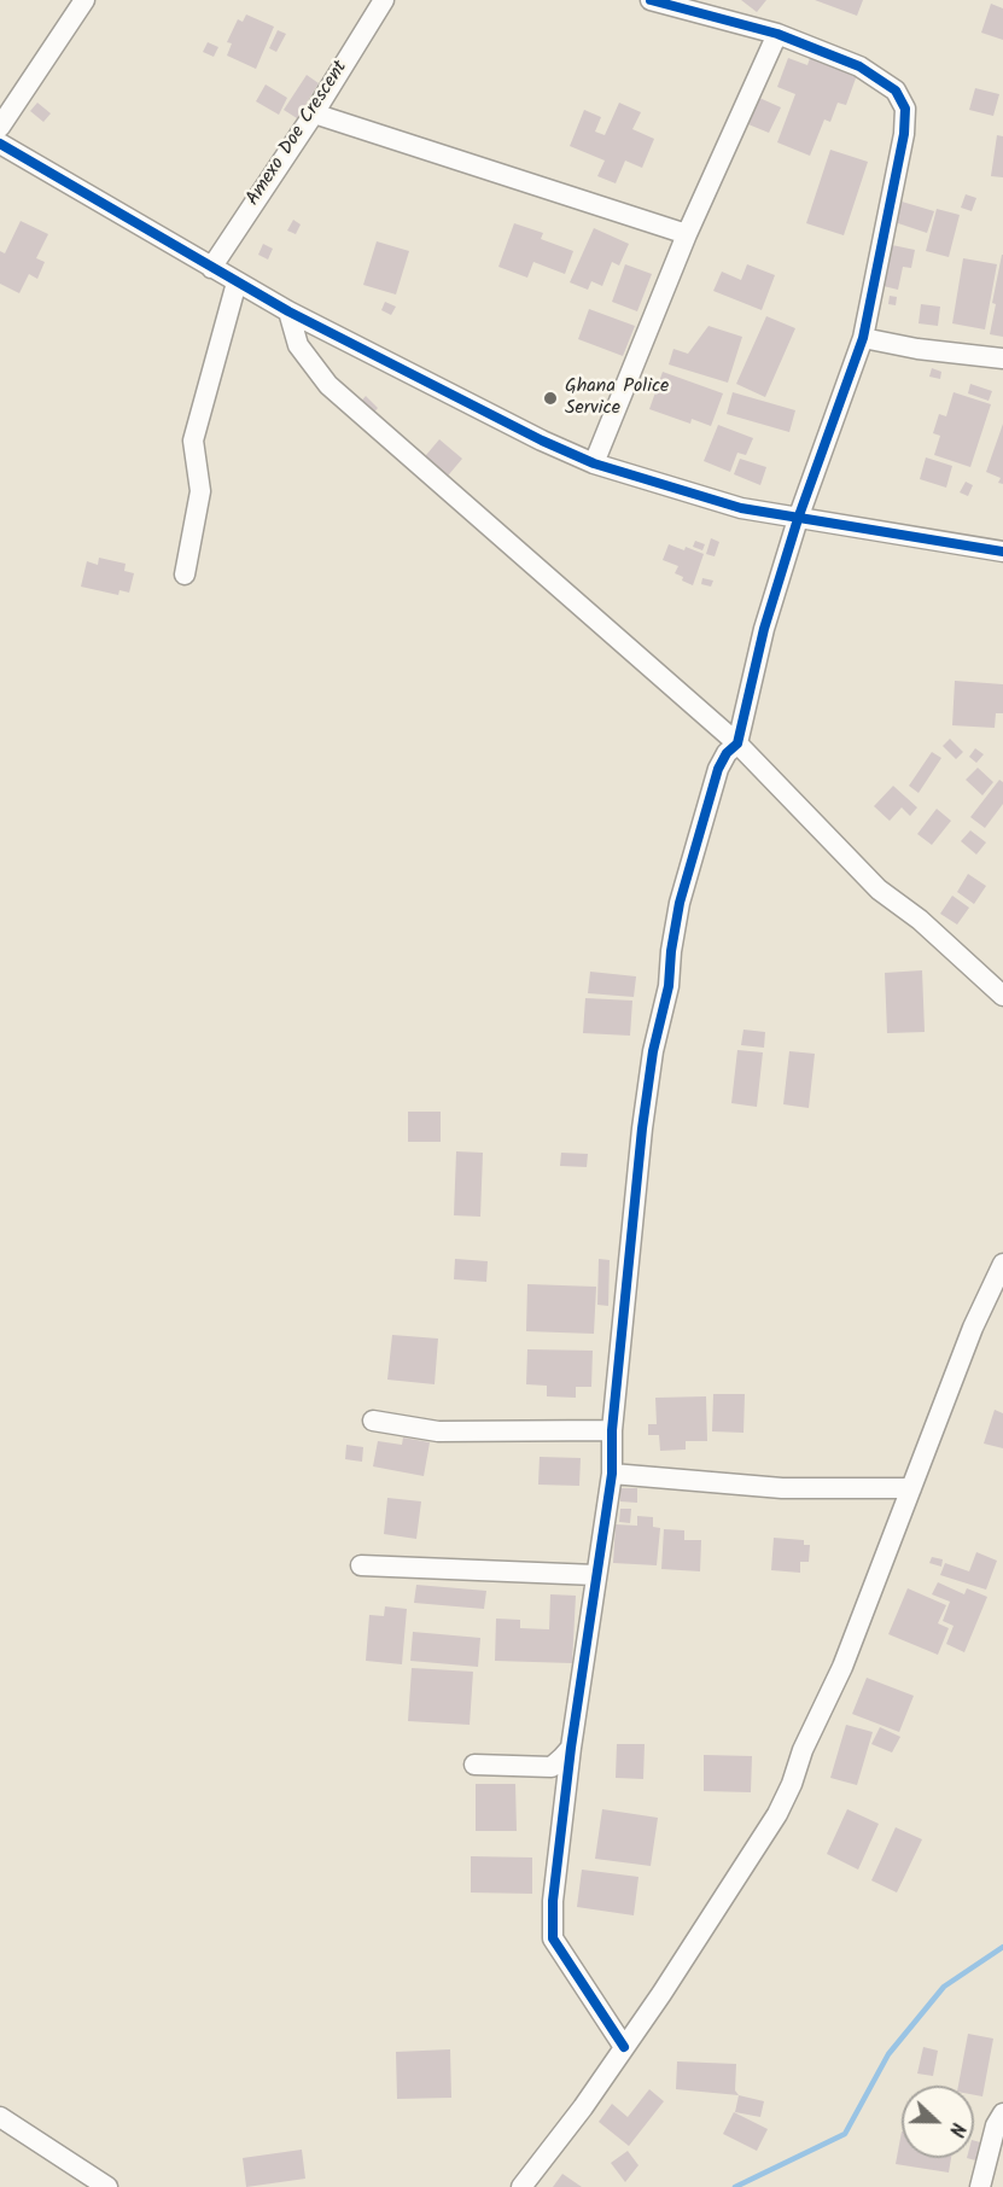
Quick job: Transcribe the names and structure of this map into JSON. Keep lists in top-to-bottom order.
{
  "streets": {
    "street": ["Amexo Doe Crescent"]
  },
  "places": ["Ghana Police Service"],
  "north": "right"
}
